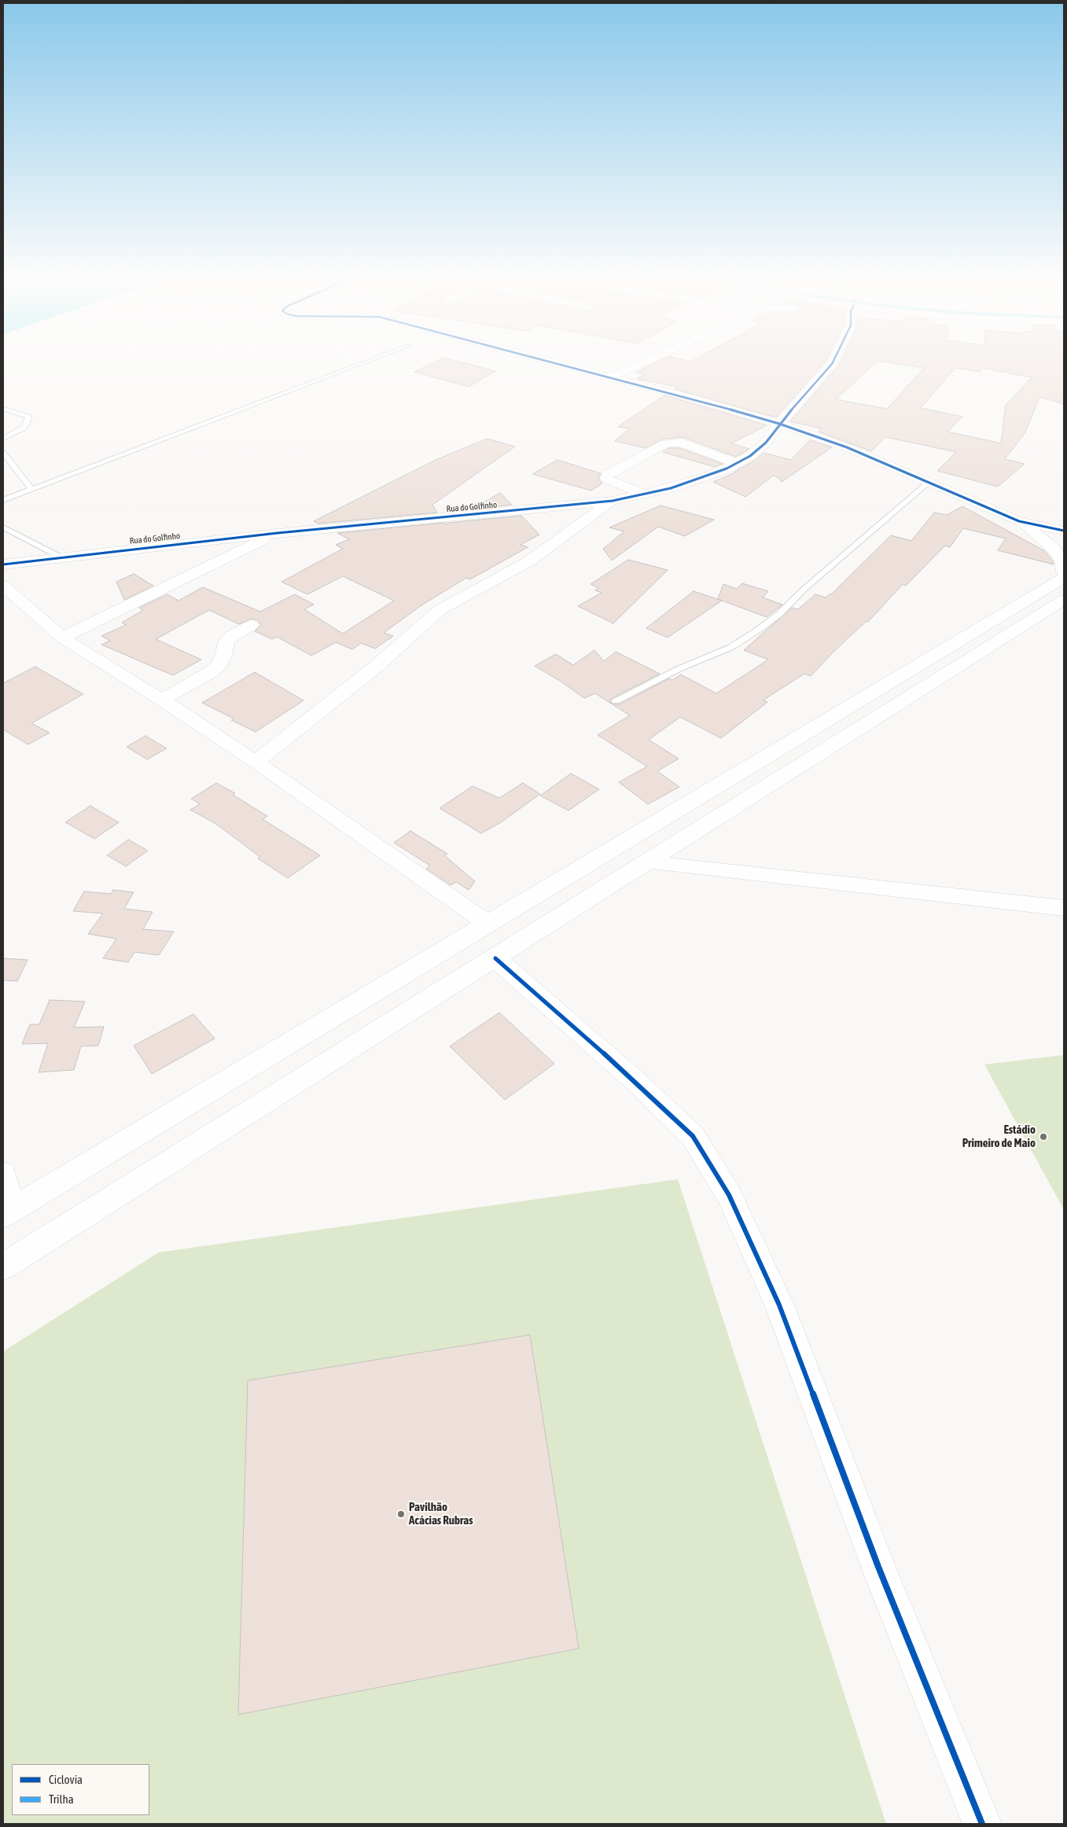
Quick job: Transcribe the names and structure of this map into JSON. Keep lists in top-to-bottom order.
{
  "streets": {
    "street": ["Rua do Golfinho"]
  },
  "places": ["Estádio Primeiro de Maio", "Pavilhão Acácias Rubras"],
  "legend": ["Ciclovia", "Trilha"]
}
